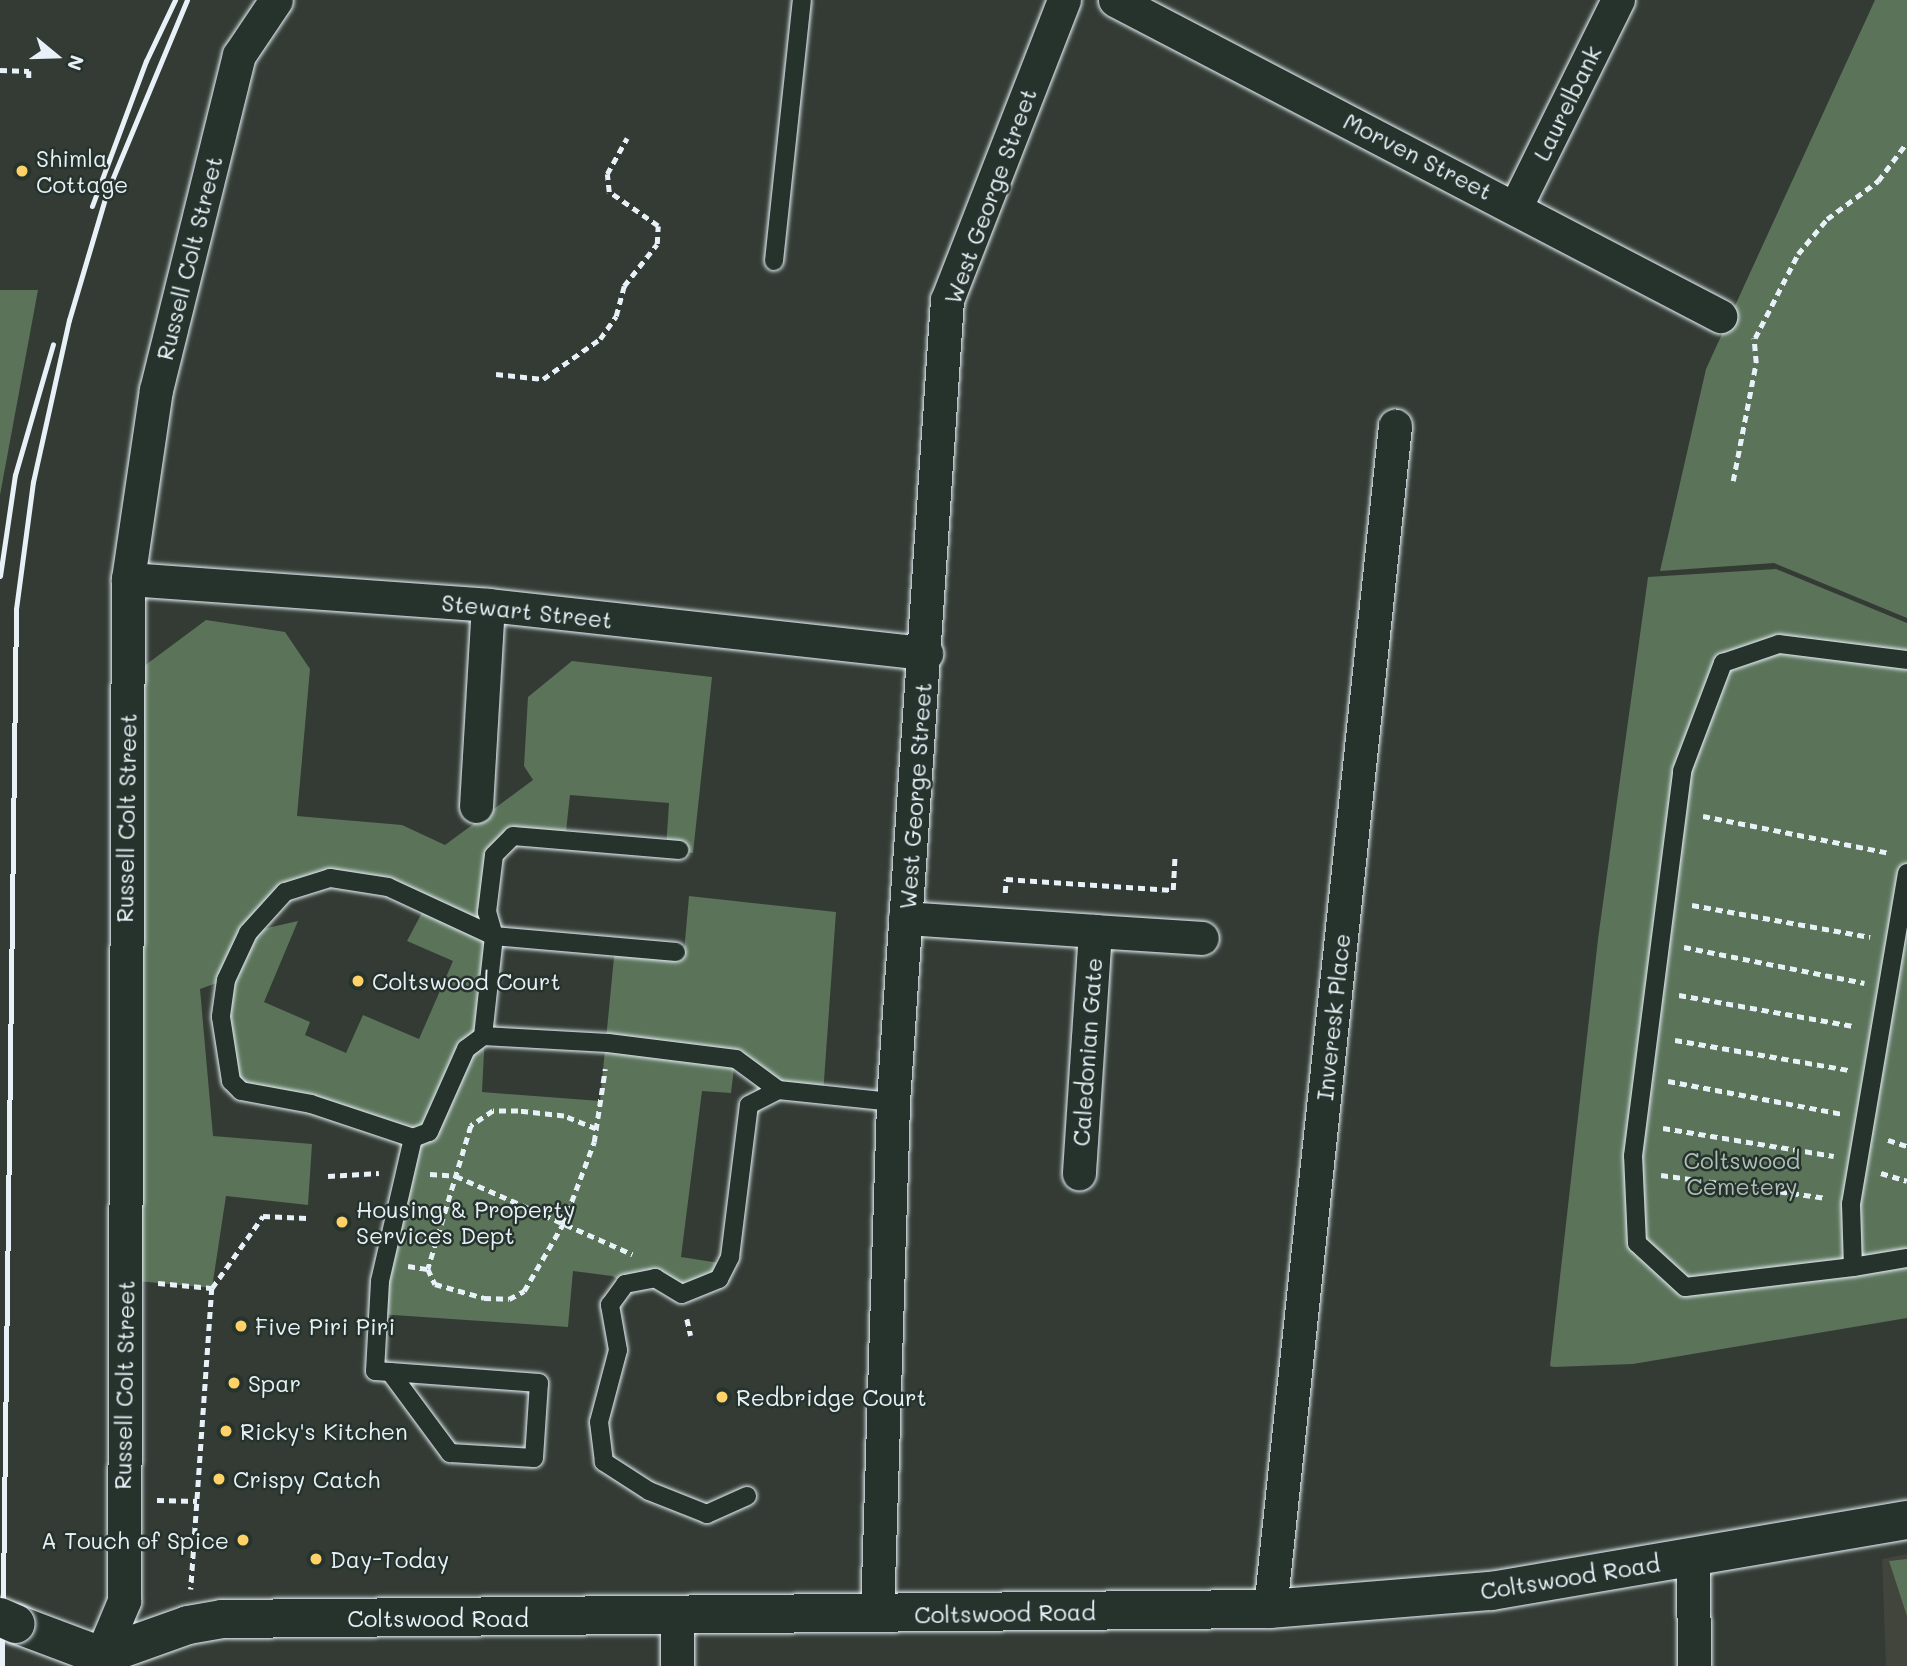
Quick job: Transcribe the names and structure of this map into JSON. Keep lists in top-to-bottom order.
{
  "streets": {
    "main road": ["Coltswood Road"],
    "street": [
      "Laurelbank",
      "Morven Street",
      "West George Street",
      "Russell Colt Street",
      "Stewart Street",
      "Inveresk Place",
      "Caledonian Gate"
    ]
  },
  "crossings": [
    ["Laurelbank", "Morven Street"],
    ["West George Street", "Stewart Street"],
    ["West George Street", "Caledonian Gate"],
    ["West George Street", "Coltswood Road"],
    ["Russell Colt Street", "Stewart Street"],
    ["Russell Colt Street", "Coltswood Road"],
    ["Inveresk Place", "Coltswood Road"]
  ],
  "parks": ["Coltswood Cemetery"],
  "places": [
    "Shimla Cottage",
    "Coltswood Court",
    "Housing & Property Services Dept",
    "Five Piri Piri",
    "Spar",
    "Redbridge Court",
    "Ricky's Kitchen",
    "Crispy Catch",
    "A Touch of Spice",
    "Day-Today"
  ],
  "north": "right"
}
